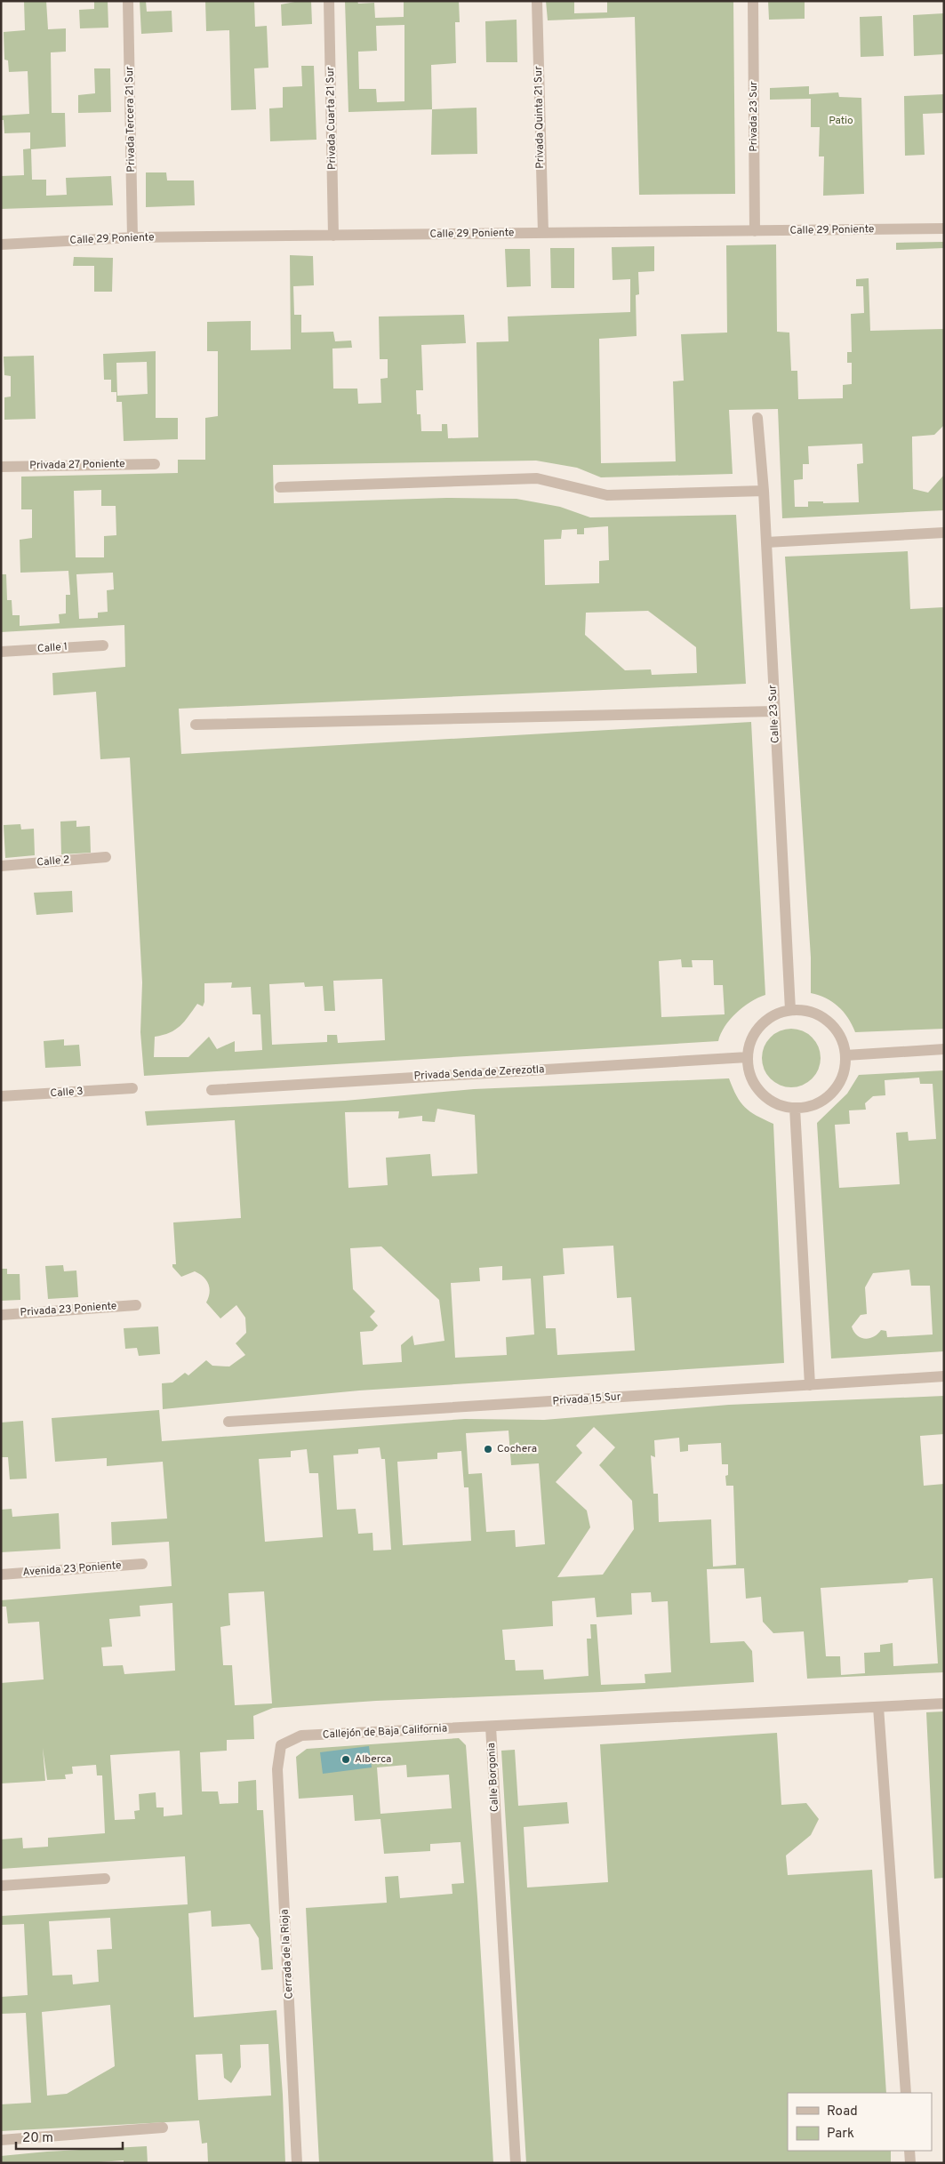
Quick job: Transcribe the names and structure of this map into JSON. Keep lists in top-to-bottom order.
{
  "streets": {
    "street": [
      "Privada 23 Sur",
      "Privada Quinta 21 Sur",
      "Privada Cuarta 21 Sur",
      "Privada Tercera 21 Sur",
      "Calle 29 Poniente",
      "Privada 27 Poniente",
      "Calle 1",
      "Calle 23 Sur",
      "Calle 2",
      "Privada Senda de Zerezotla",
      "Calle 3",
      "Privada 23 Poniente",
      "Privada 15 Sur",
      "Avenida 23 Poniente",
      "Callejón de Baja California",
      "Calle Borgonia",
      "Cerrada de la Rioja"
    ]
  },
  "crossings": [
    ["Privada 23 Sur", "Calle 29 Poniente"],
    ["Privada Quinta 21 Sur", "Calle 29 Poniente"],
    ["Privada Cuarta 21 Sur", "Calle 29 Poniente"],
    ["Privada Tercera 21 Sur", "Calle 29 Poniente"],
    ["Calle 23 Sur", "Privada Senda de Zerezotla"],
    ["Callejón de Baja California", "Calle Borgonia"],
    ["Callejón de Baja California", "Cerrada de la Rioja"]
  ],
  "parks": ["Patio"],
  "places": ["Cochera", "Alberca"],
  "legend": ["Road", "Park"],
  "scale_bar": "20 m"
}
